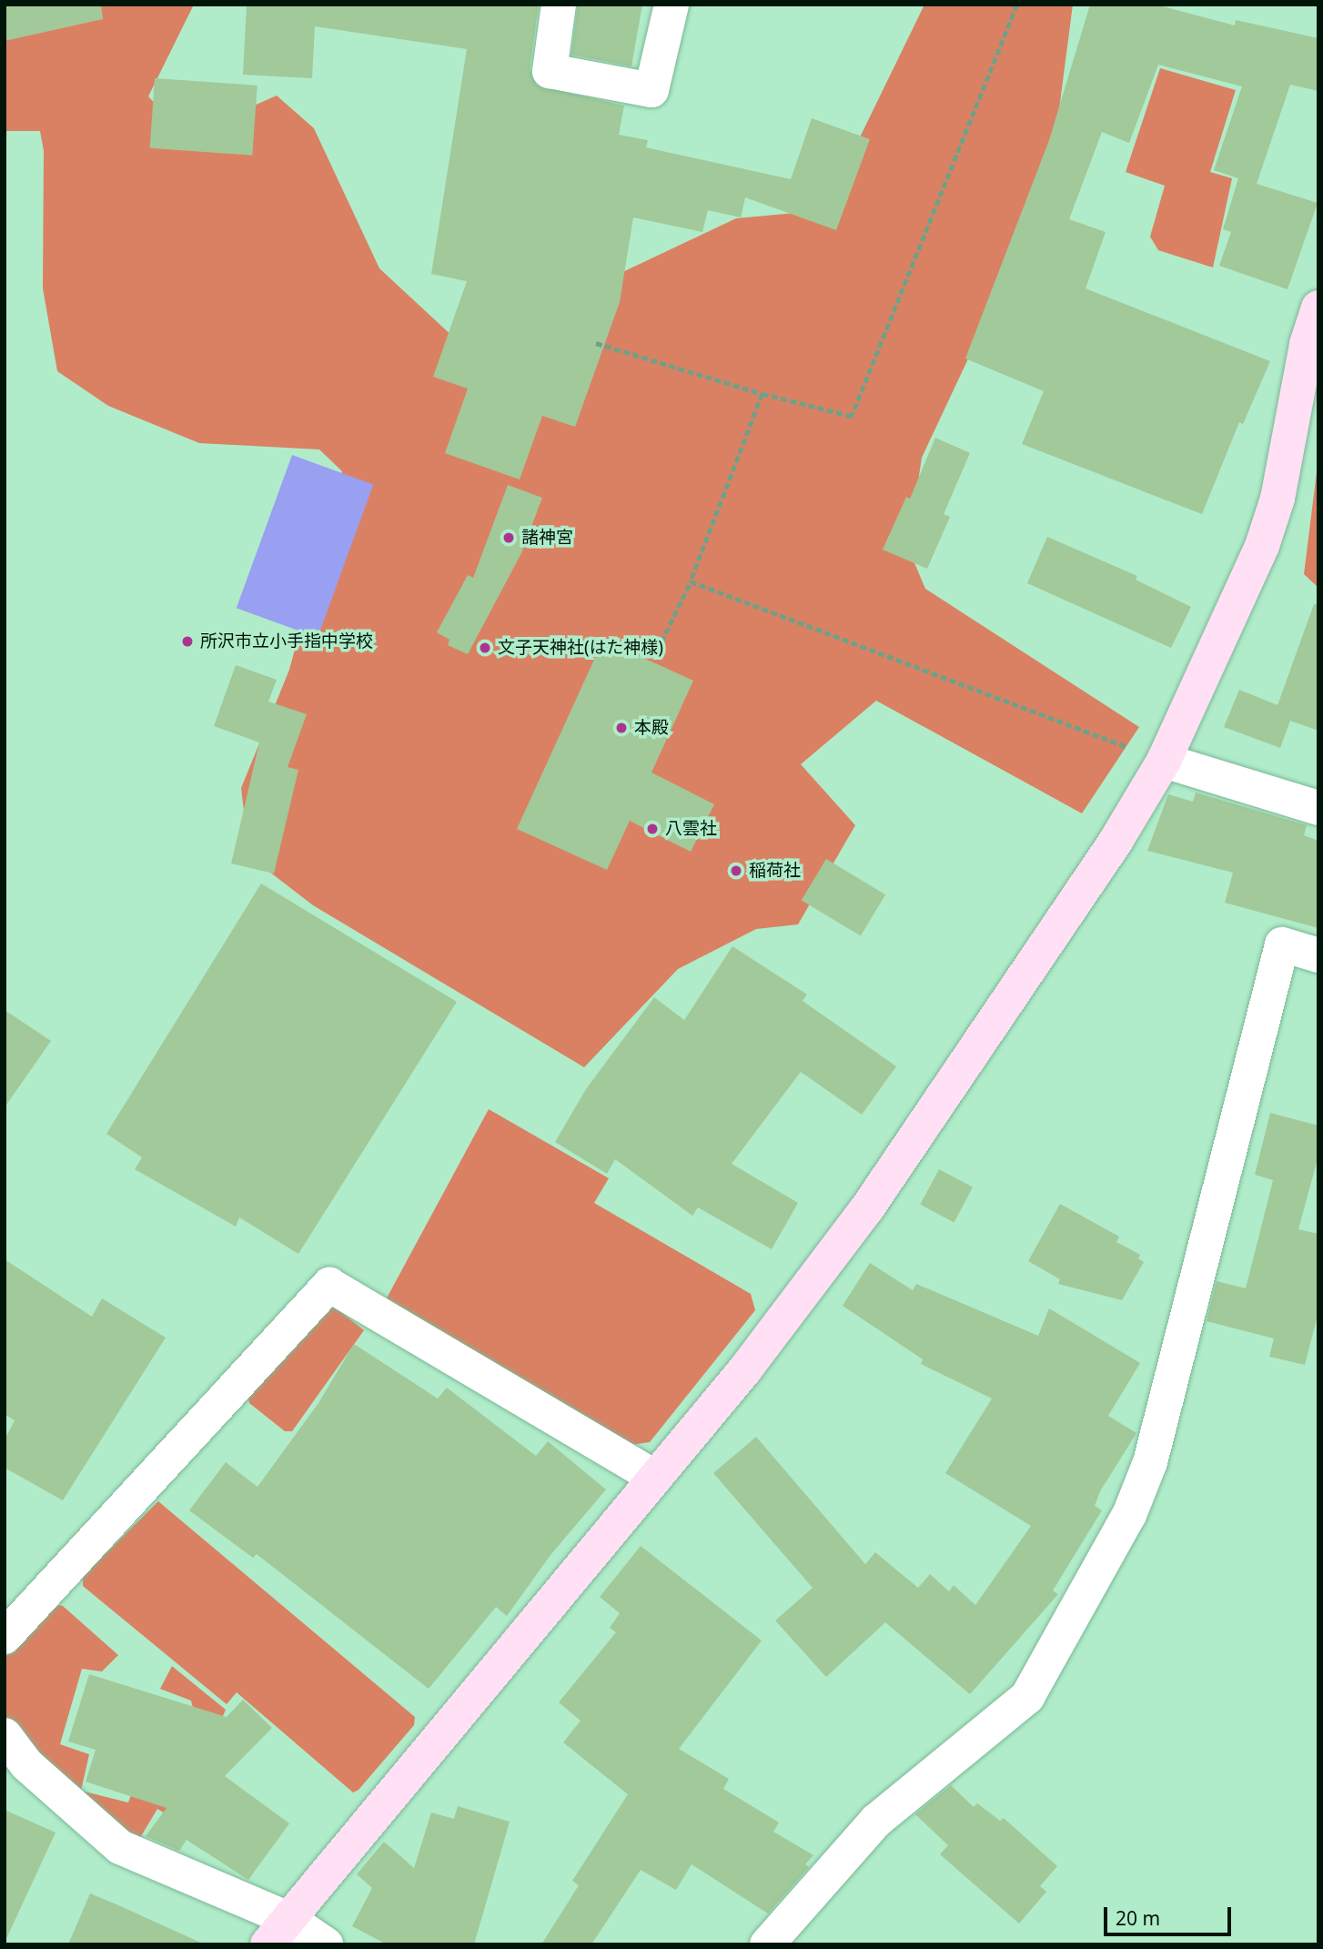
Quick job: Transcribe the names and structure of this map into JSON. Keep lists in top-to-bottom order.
{
  "places": [
    "諸神宮",
    "所沢市立小手指中学校",
    "文子天神社(はた神様)",
    "本殿",
    "八雲社",
    "稲荷社"
  ],
  "scale_bar": "20 m"
}
